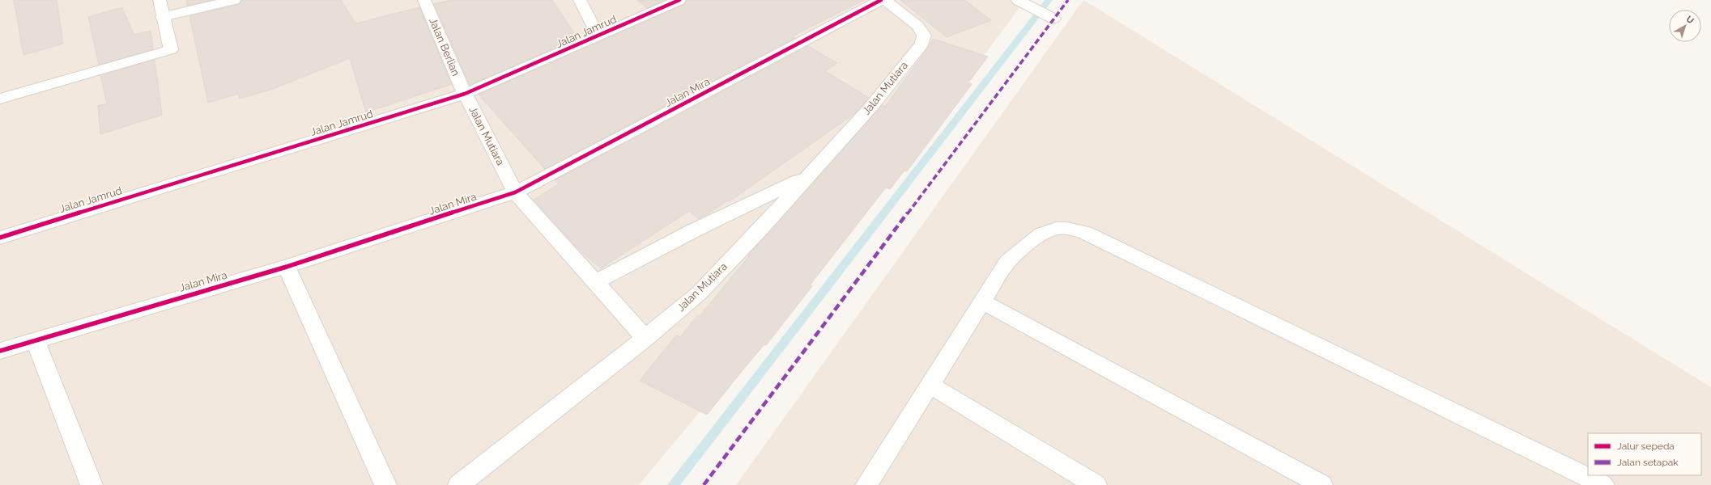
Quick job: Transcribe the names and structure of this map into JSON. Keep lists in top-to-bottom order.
{
  "streets": {
    "street": [
      "Jalan Jamrud",
      "Jalan Berlian",
      "Jalan Mutiara",
      "Jalan Mira"
    ]
  },
  "crossings": [
    ["Jalan Jamrud", "Jalan Berlian"],
    ["Jalan Jamrud", "Jalan Mutiara"],
    ["Jalan Berlian", "Jalan Mutiara"],
    ["Jalan Mutiara", "Jalan Mira"]
  ],
  "legend": ["Jalur sepeda", "Jalan setapak"],
  "north": "top right"
}
